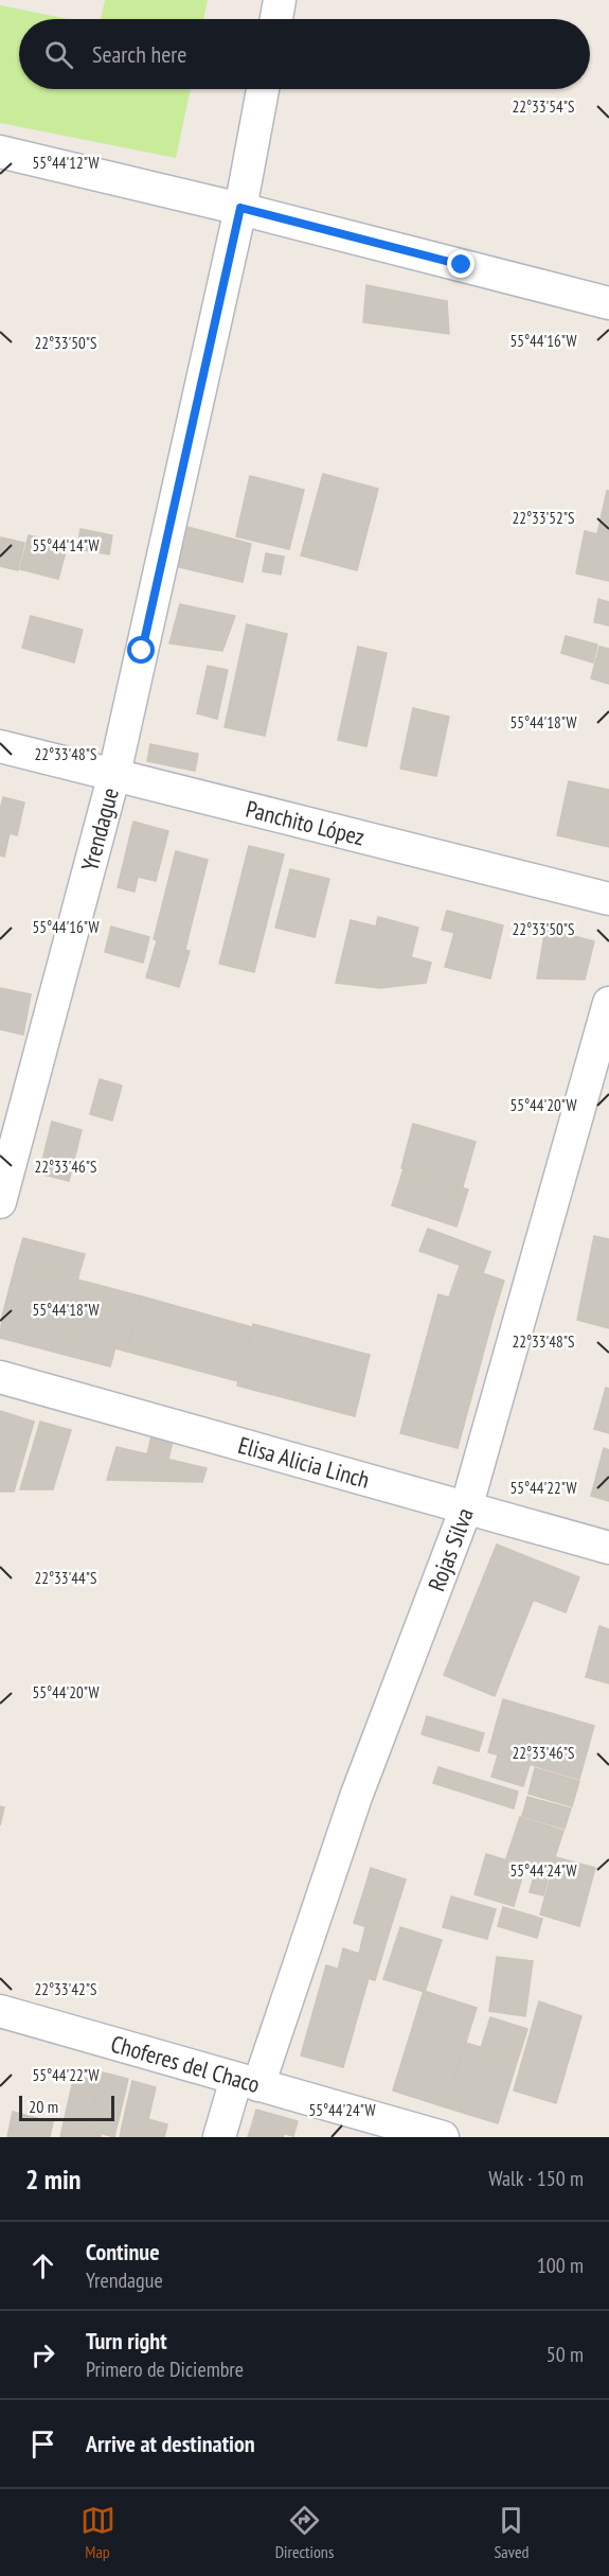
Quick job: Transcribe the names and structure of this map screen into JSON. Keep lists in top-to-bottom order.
{
  "streets": {
    "street": [
      "Panchito López",
      "Yrendague",
      "Elisa Alicia Linch",
      "Rojas Silva",
      "Choferes del Chaco"
    ]
  },
  "crossings": [
    ["Panchito López", "Yrendague"],
    ["Elisa Alicia Linch", "Rojas Silva"],
    ["Rojas Silva", "Choferes del Chaco"]
  ],
  "scale_bar": "20 m",
  "page": {
    "search": "Search here",
    "scale": "20 m",
    "heading": ["2 min", "Walk · 150 m"],
    "list": [
      ["Continue", "Yrendague", "100 m"],
      ["Turn right", "Primero de Diciembre", "50 m"],
      "Arrive at destination"
    ],
    "nav": ["Map", "Directions", "Saved"]
  },
  "coordinates": [
    "22°33'54\"S",
    "55°44'12\"W",
    "55°44'16\"W",
    "22°33'50\"S",
    "22°33'52\"S",
    "55°44'14\"W",
    "55°44'18\"W",
    "22°33'48\"S",
    "55°44'20\"W",
    "22°33'46\"S",
    "55°44'22\"W",
    "22°33'44\"S",
    "55°44'24\"W",
    "22°33'42\"S"
  ]
}
